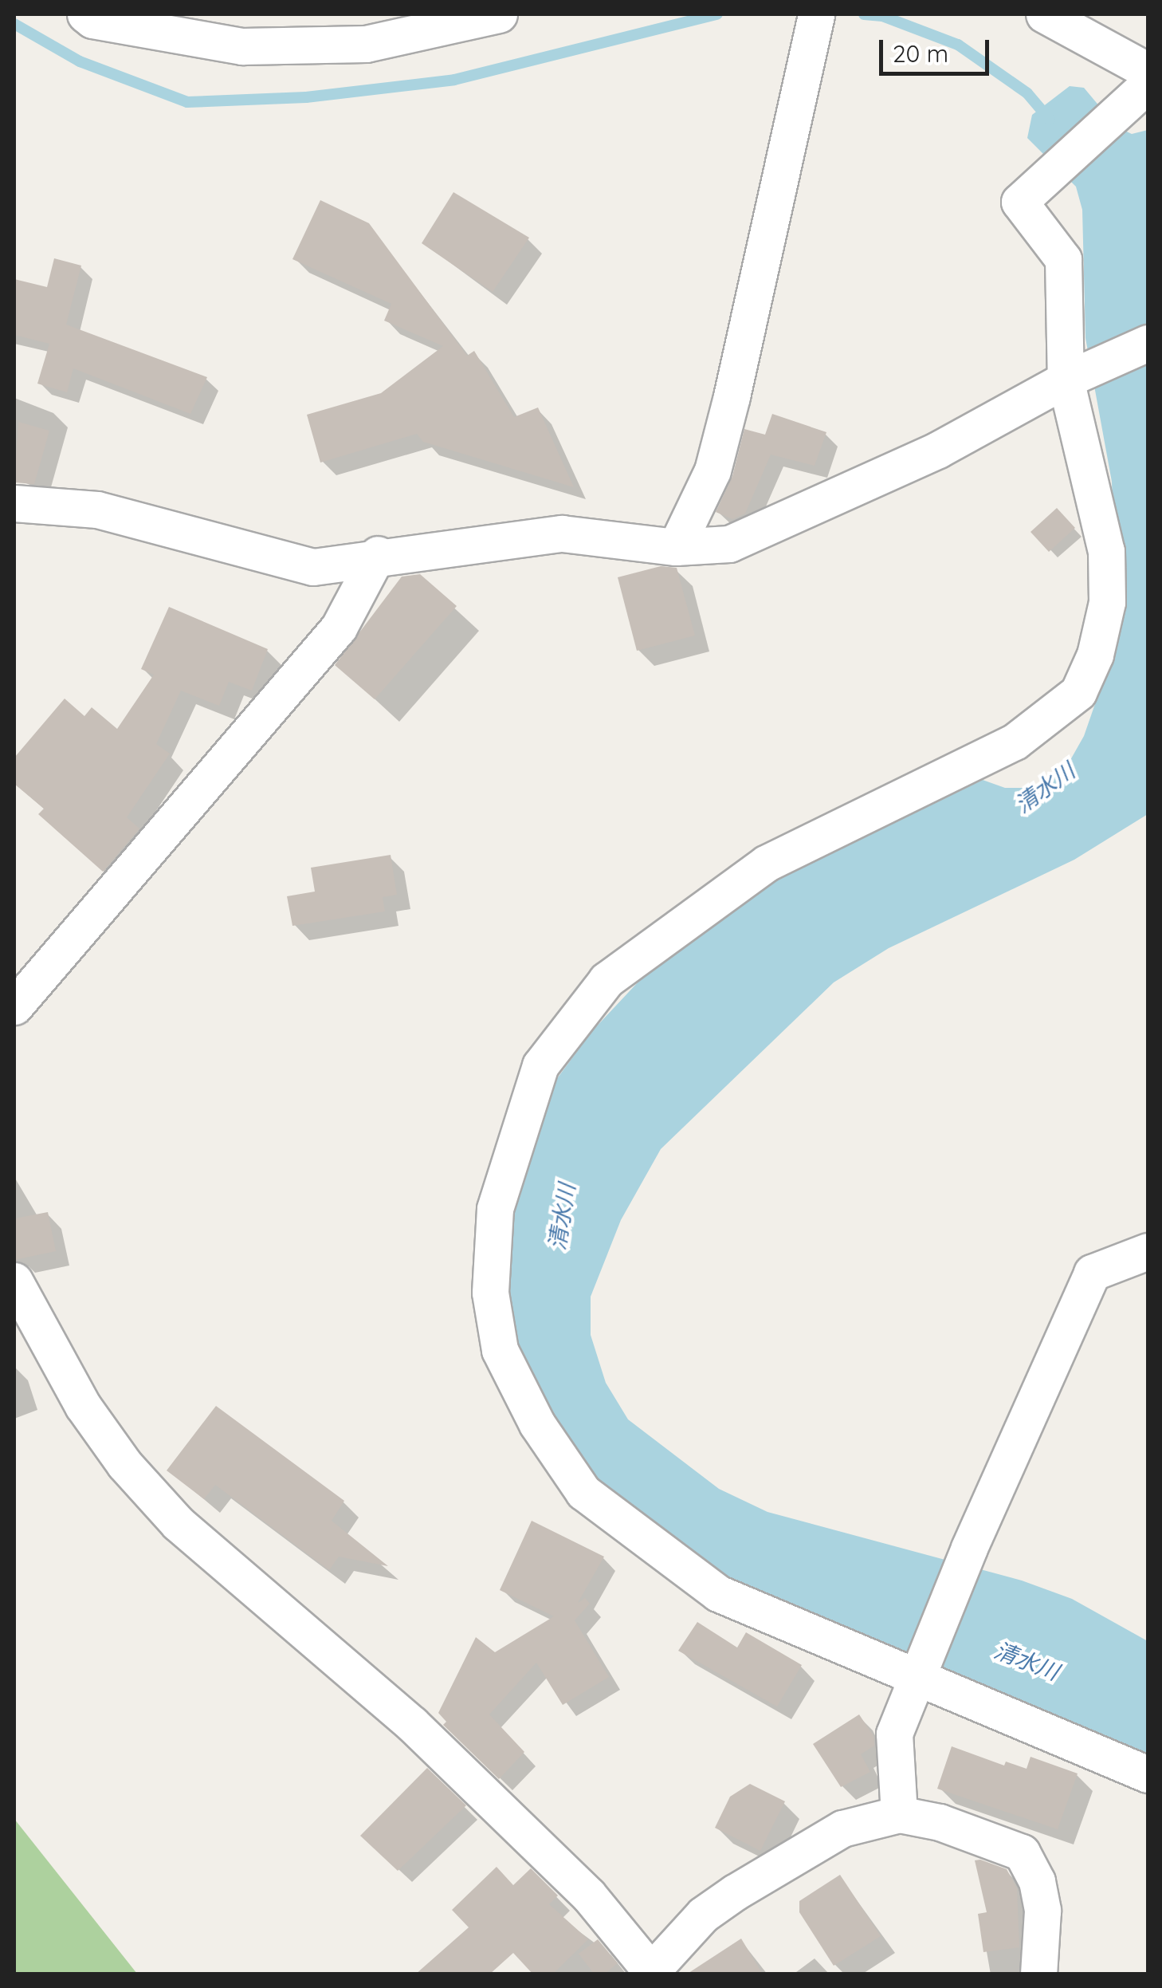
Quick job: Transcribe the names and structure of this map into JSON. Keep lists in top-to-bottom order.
{
  "water": ["清水川"],
  "scale_bar": "20 m"
}
